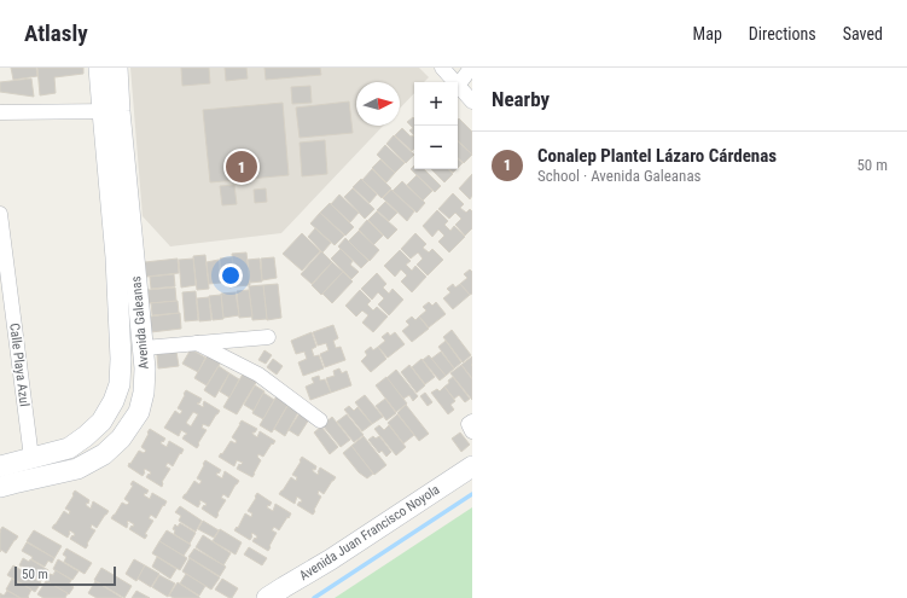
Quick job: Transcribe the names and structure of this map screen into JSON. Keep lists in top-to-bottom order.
{
  "streets": {
    "street": ["Avenida Galeanas", "Calle Playa Azul", "Avenida Juan Francisco Noyola"]
  },
  "crossings": [
    ["Avenida Galeanas", "Calle Playa Azul"]
  ],
  "scale_bar": "50 m",
  "north": "right",
  "page": {
    "header": "Atlasly",
    "nav": ["Map", "Directions", "Saved"],
    "heading": "Nearby",
    "map_buttons": ["+", "−"],
    "list": [
      {
        "mark": "1",
        "name": "Conalep Plantel Lázaro Cárdenas",
        "note": "School · Avenida Galeanas",
        "value": "50 m"
      }
    ],
    "pins": "1",
    "scale": "50 m"
  }
}
